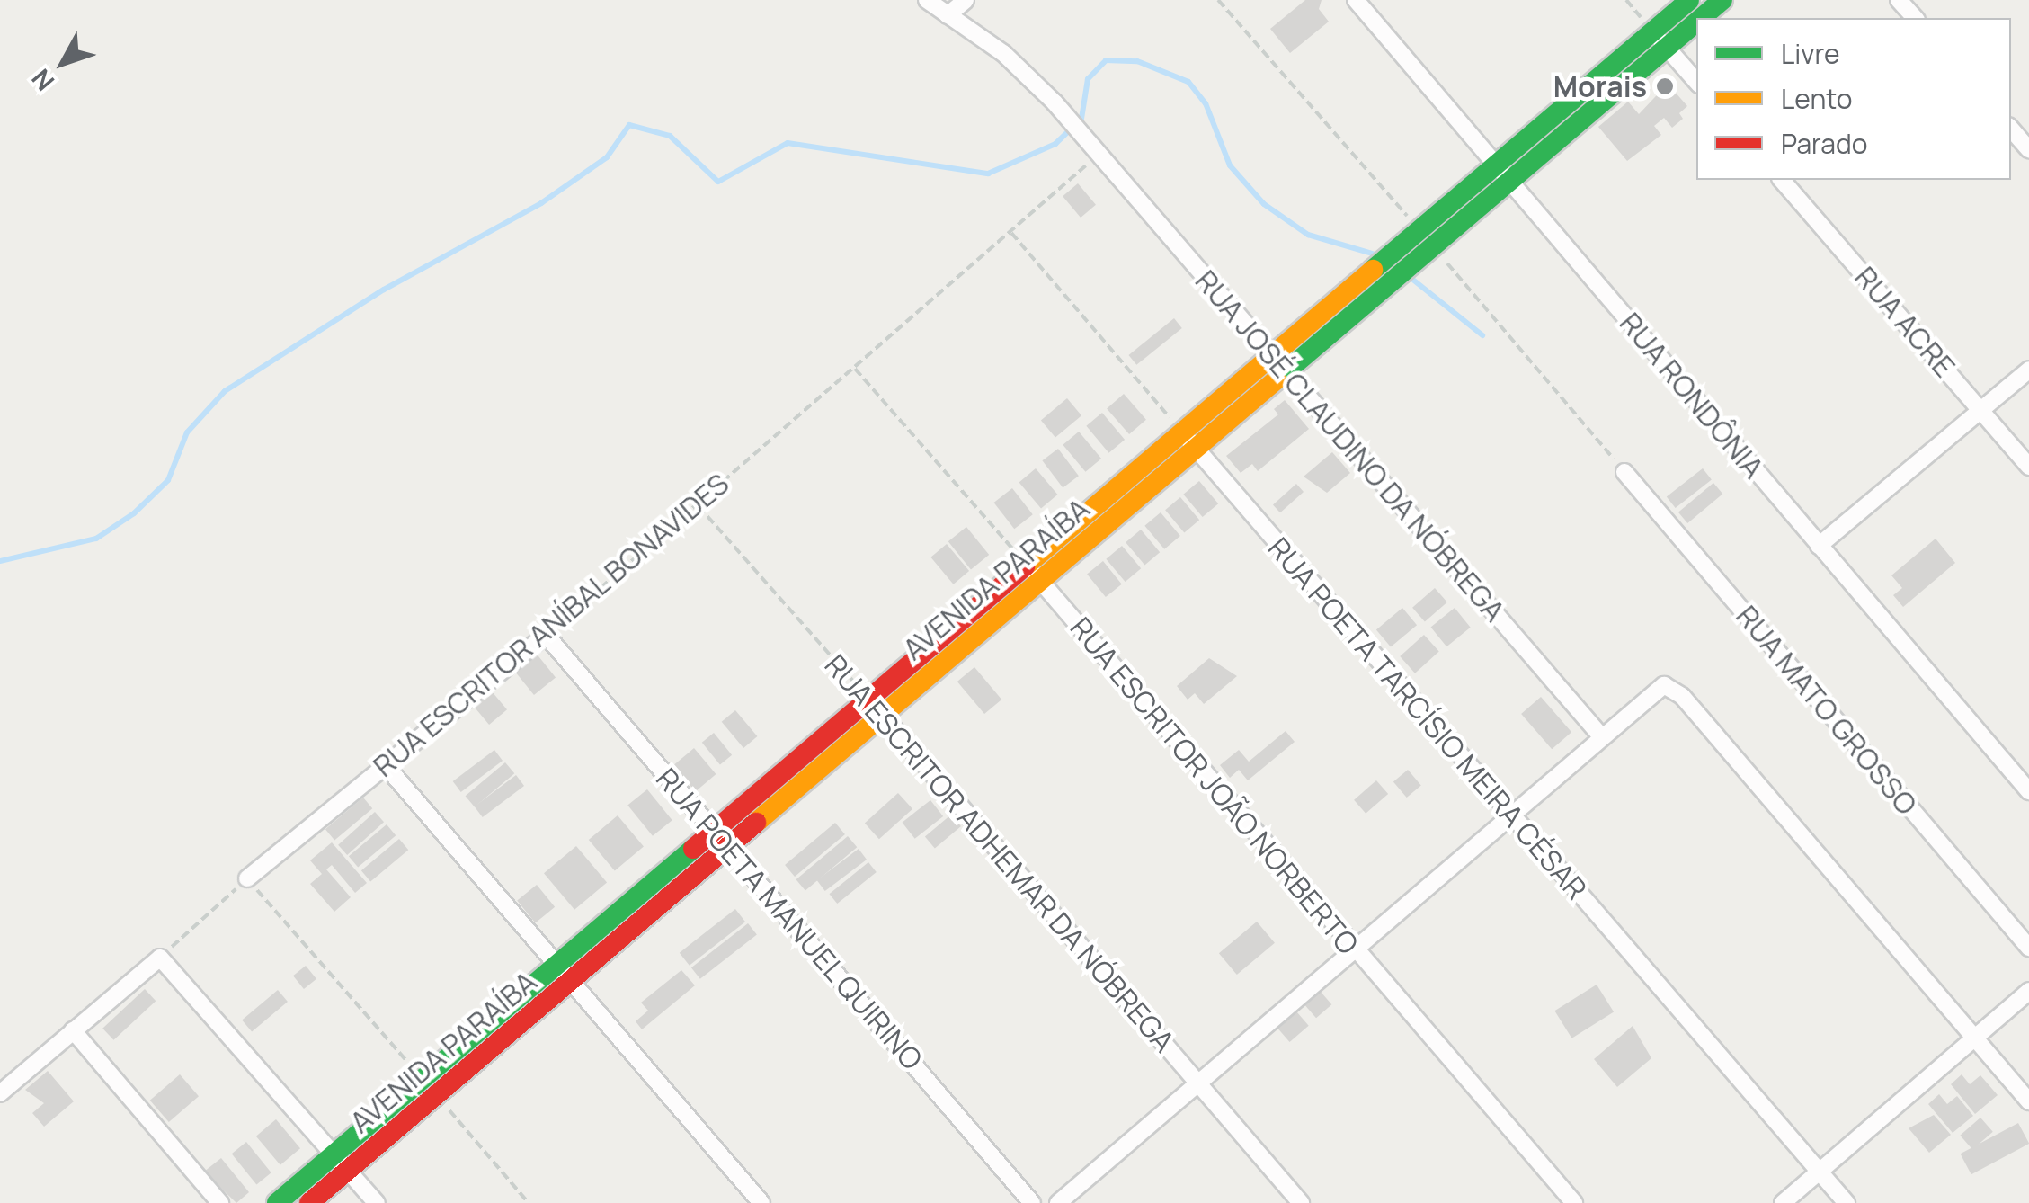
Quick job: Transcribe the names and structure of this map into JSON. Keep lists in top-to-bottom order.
{
  "streets": {
    "street": [
      "RUA ACRE",
      "RUA RONDÔNIA",
      "RUA JOSÉ CLAUDINO DA NÓBREGA",
      "AVENIDA PARAÍBA",
      "RUA ESCRITOR ANÍBAL BONAVIDES",
      "RUA MATO GROSSO",
      "RUA POETA TARCÍSIO MEIRA CÉSAR",
      "RUA ESCRITOR JOÃO NORBERTO",
      "RUA ESCRITOR ADHEMAR DA NÓBREGA",
      "RUA POETA MANUEL QUIRINO"
    ]
  },
  "crossings": [
    ["RUA RONDÔNIA", "AVENIDA PARAÍBA"],
    ["RUA JOSÉ CLAUDINO DA NÓBREGA", "AVENIDA PARAÍBA"],
    ["RUA JOSÉ CLAUDINO DA NÓBREGA", "RUA ESCRITOR ANÍBAL BONAVIDES"],
    ["AVENIDA PARAÍBA", "RUA POETA TARCÍSIO MEIRA CÉSAR"],
    ["AVENIDA PARAÍBA", "RUA ESCRITOR JOÃO NORBERTO"],
    ["AVENIDA PARAÍBA", "RUA ESCRITOR ADHEMAR DA NÓBREGA"],
    ["AVENIDA PARAÍBA", "RUA POETA MANUEL QUIRINO"],
    ["RUA ESCRITOR ANÍBAL BONAVIDES", "RUA ESCRITOR ADHEMAR DA NÓBREGA"],
    ["RUA ESCRITOR ANÍBAL BONAVIDES", "RUA POETA MANUEL QUIRINO"]
  ],
  "places": ["Morais"],
  "legend": ["Livre", "Lento", "Parado"],
  "north": "bottom left"
}
